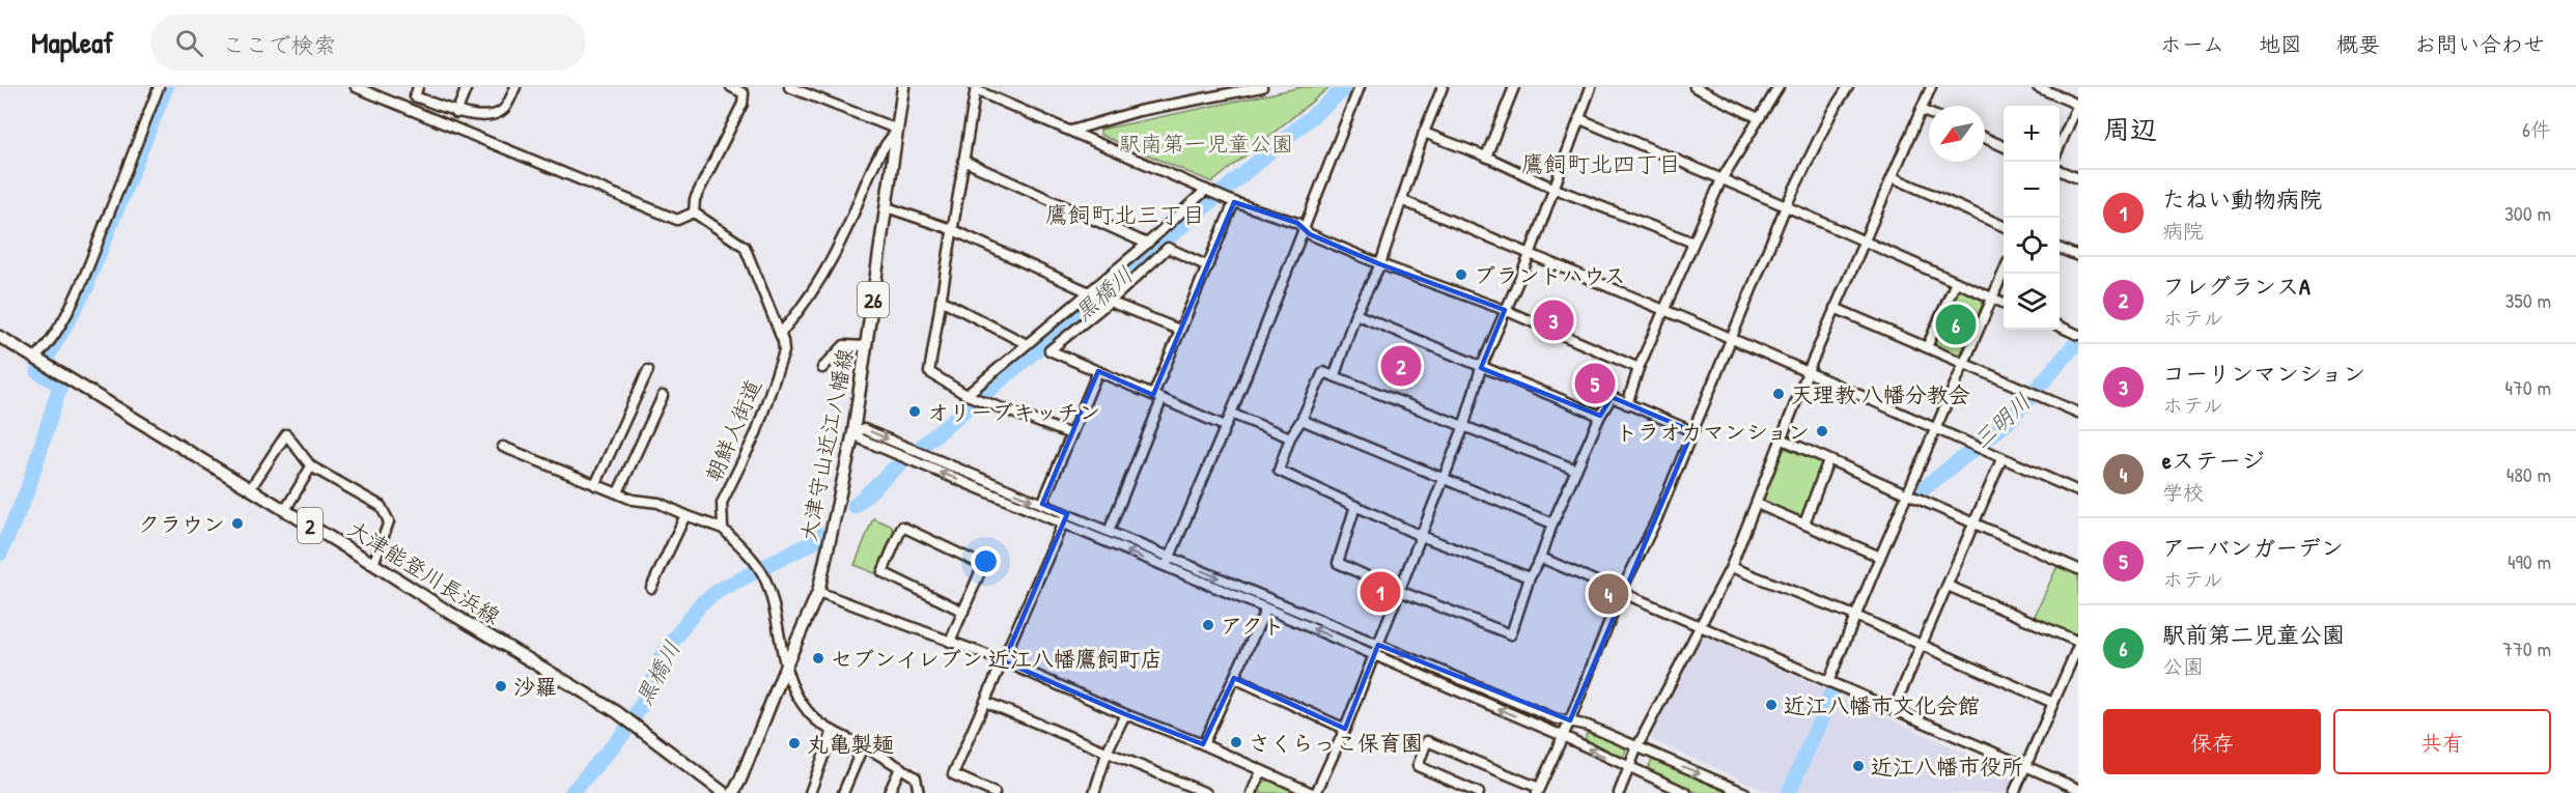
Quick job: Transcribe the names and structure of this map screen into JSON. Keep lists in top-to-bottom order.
{
  "streets": {
    "main road": [
      "26",
      "大津守山近江八幡線",
      "2",
      "大津能登川長浜線"
    ],
    "street": ["朝鮮人街道"]
  },
  "districts": ["鷹飼町北四丁目", "鷹飼町北三丁目"],
  "water": ["黒橋川", "三明川"],
  "parks": ["駅南第一児童公園"],
  "places": [
    "ブランドハウス",
    "天理教 八幡分教会",
    "オリーブキッチン",
    "トラオカマンション",
    "クラウン",
    "アクト",
    "セブンイレブン 近江八幡鷹飼町店",
    "沙羅",
    "近江八幡市文化会館",
    "さくらっこ保育園",
    "丸亀製麺",
    "近江八幡市役所"
  ],
  "north": "bottom left",
  "page": {
    "header": "Mapleaf",
    "search": "ここで検索",
    "nav": [
      "ホーム",
      "地図",
      "概要",
      "お問い合わせ"
    ],
    "heading": ["周辺", "6件"],
    "map_buttons": ["+", "−"],
    "list": [
      {
        "mark": "1",
        "name": "たねい動物病院",
        "note": "病院",
        "value": "300 m"
      },
      {
        "mark": "2",
        "name": "フレグランスA",
        "note": "ホテル",
        "value": "350 m"
      },
      {
        "mark": "3",
        "name": "コーリンマンション",
        "note": "ホテル",
        "value": "470 m"
      },
      {
        "mark": "4",
        "name": "eステージ",
        "note": "学校",
        "value": "480 m"
      },
      {
        "mark": "5",
        "name": "アーバンガーデン",
        "note": "ホテル",
        "value": "490 m"
      },
      {
        "mark": "6",
        "name": "駅前第二児童公園",
        "note": "公園",
        "value": "770 m"
      }
    ],
    "pins": [
      "3",
      "6",
      "2",
      "5",
      "1",
      "4"
    ],
    "buttons": ["保存", "共有"]
  }
}
